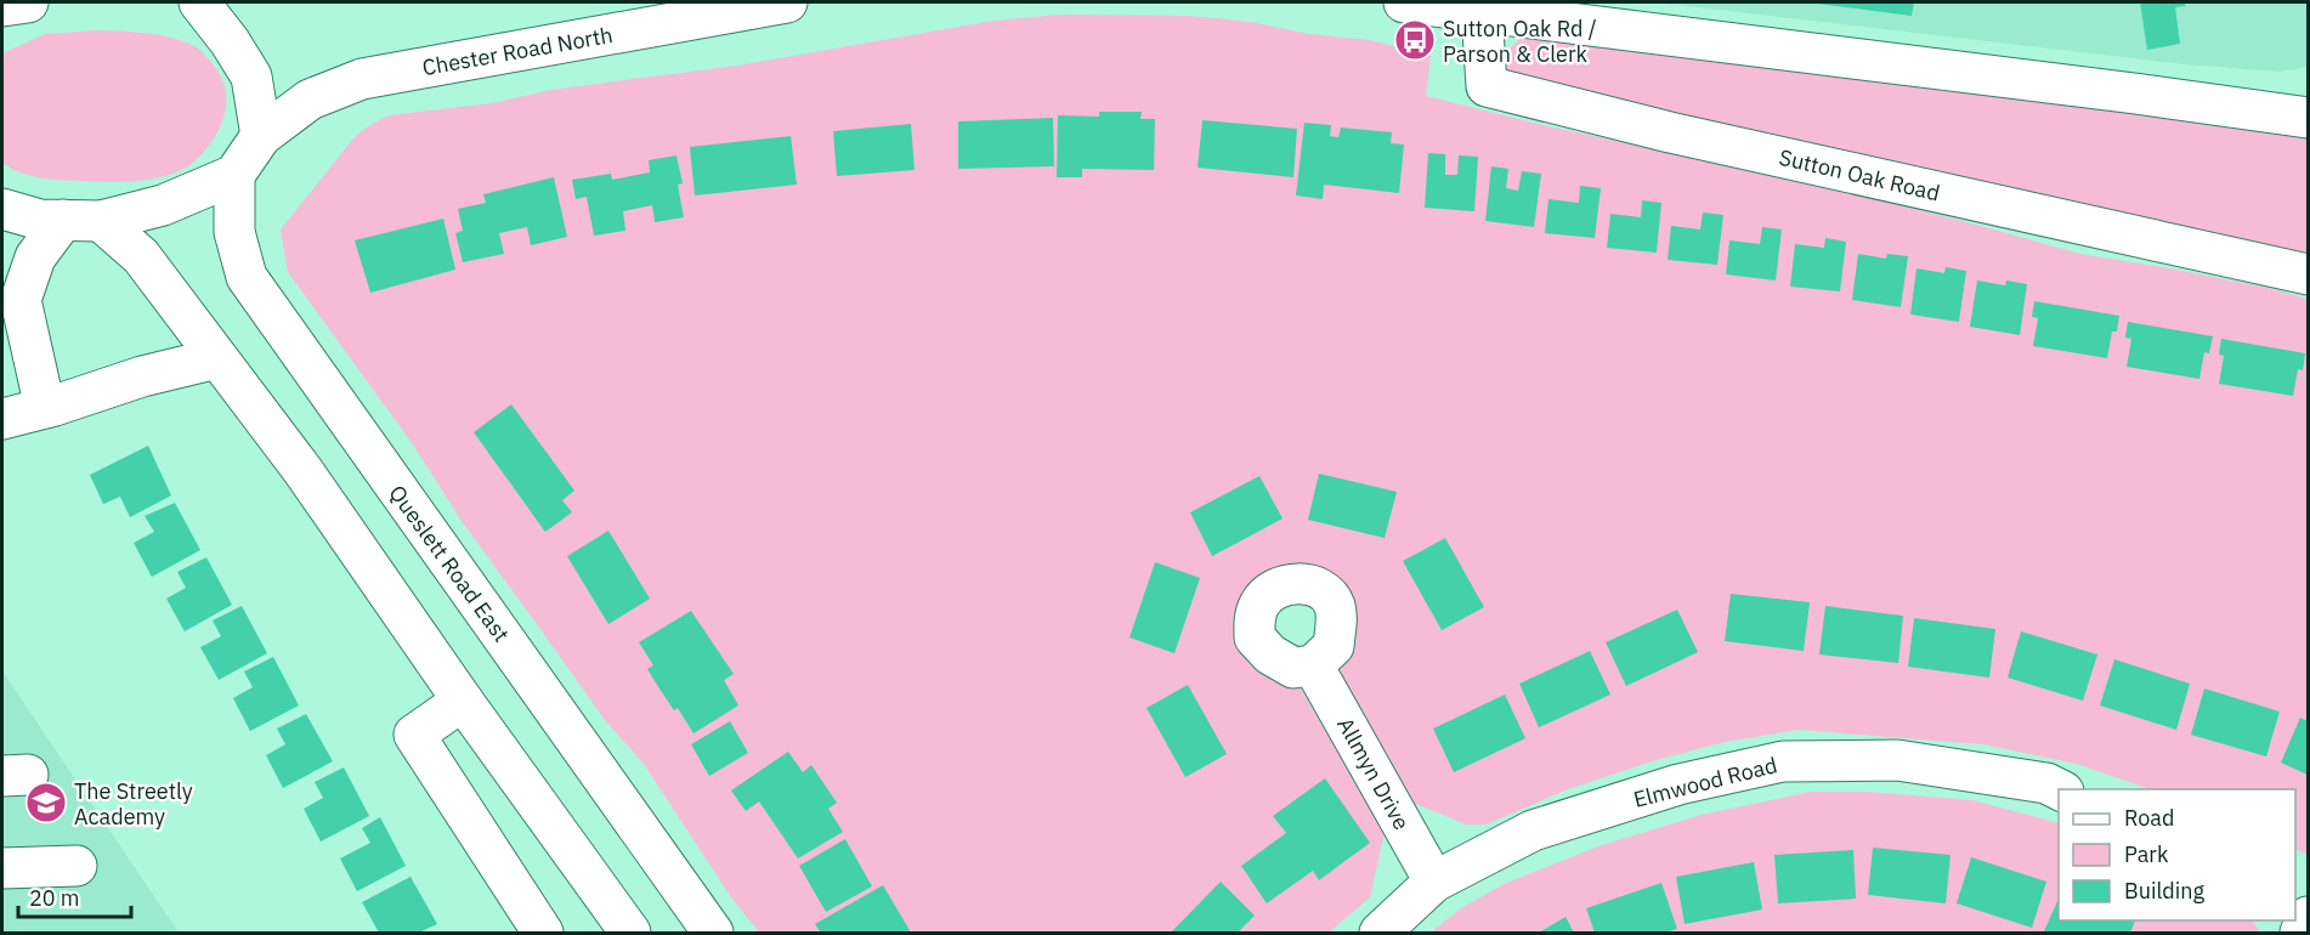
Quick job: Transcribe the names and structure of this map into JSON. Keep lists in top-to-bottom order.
{
  "streets": {
    "main road": [
      "Chester Road North",
      "Sutton Oak Road",
      "Queslett Road East",
      "Allmyn Drive",
      "Elmwood Road"
    ]
  },
  "crossings": [
    ["Chester Road North", "Queslett Road East"],
    ["Allmyn Drive", "Elmwood Road"]
  ],
  "places": {
    "bus stop": ["Sutton Oak Rd / Parson & Clerk"],
    "school or university": ["The Streetly Academy"]
  },
  "legend": ["Road", "Park", "Building"],
  "scale_bar": "20 m"
}
